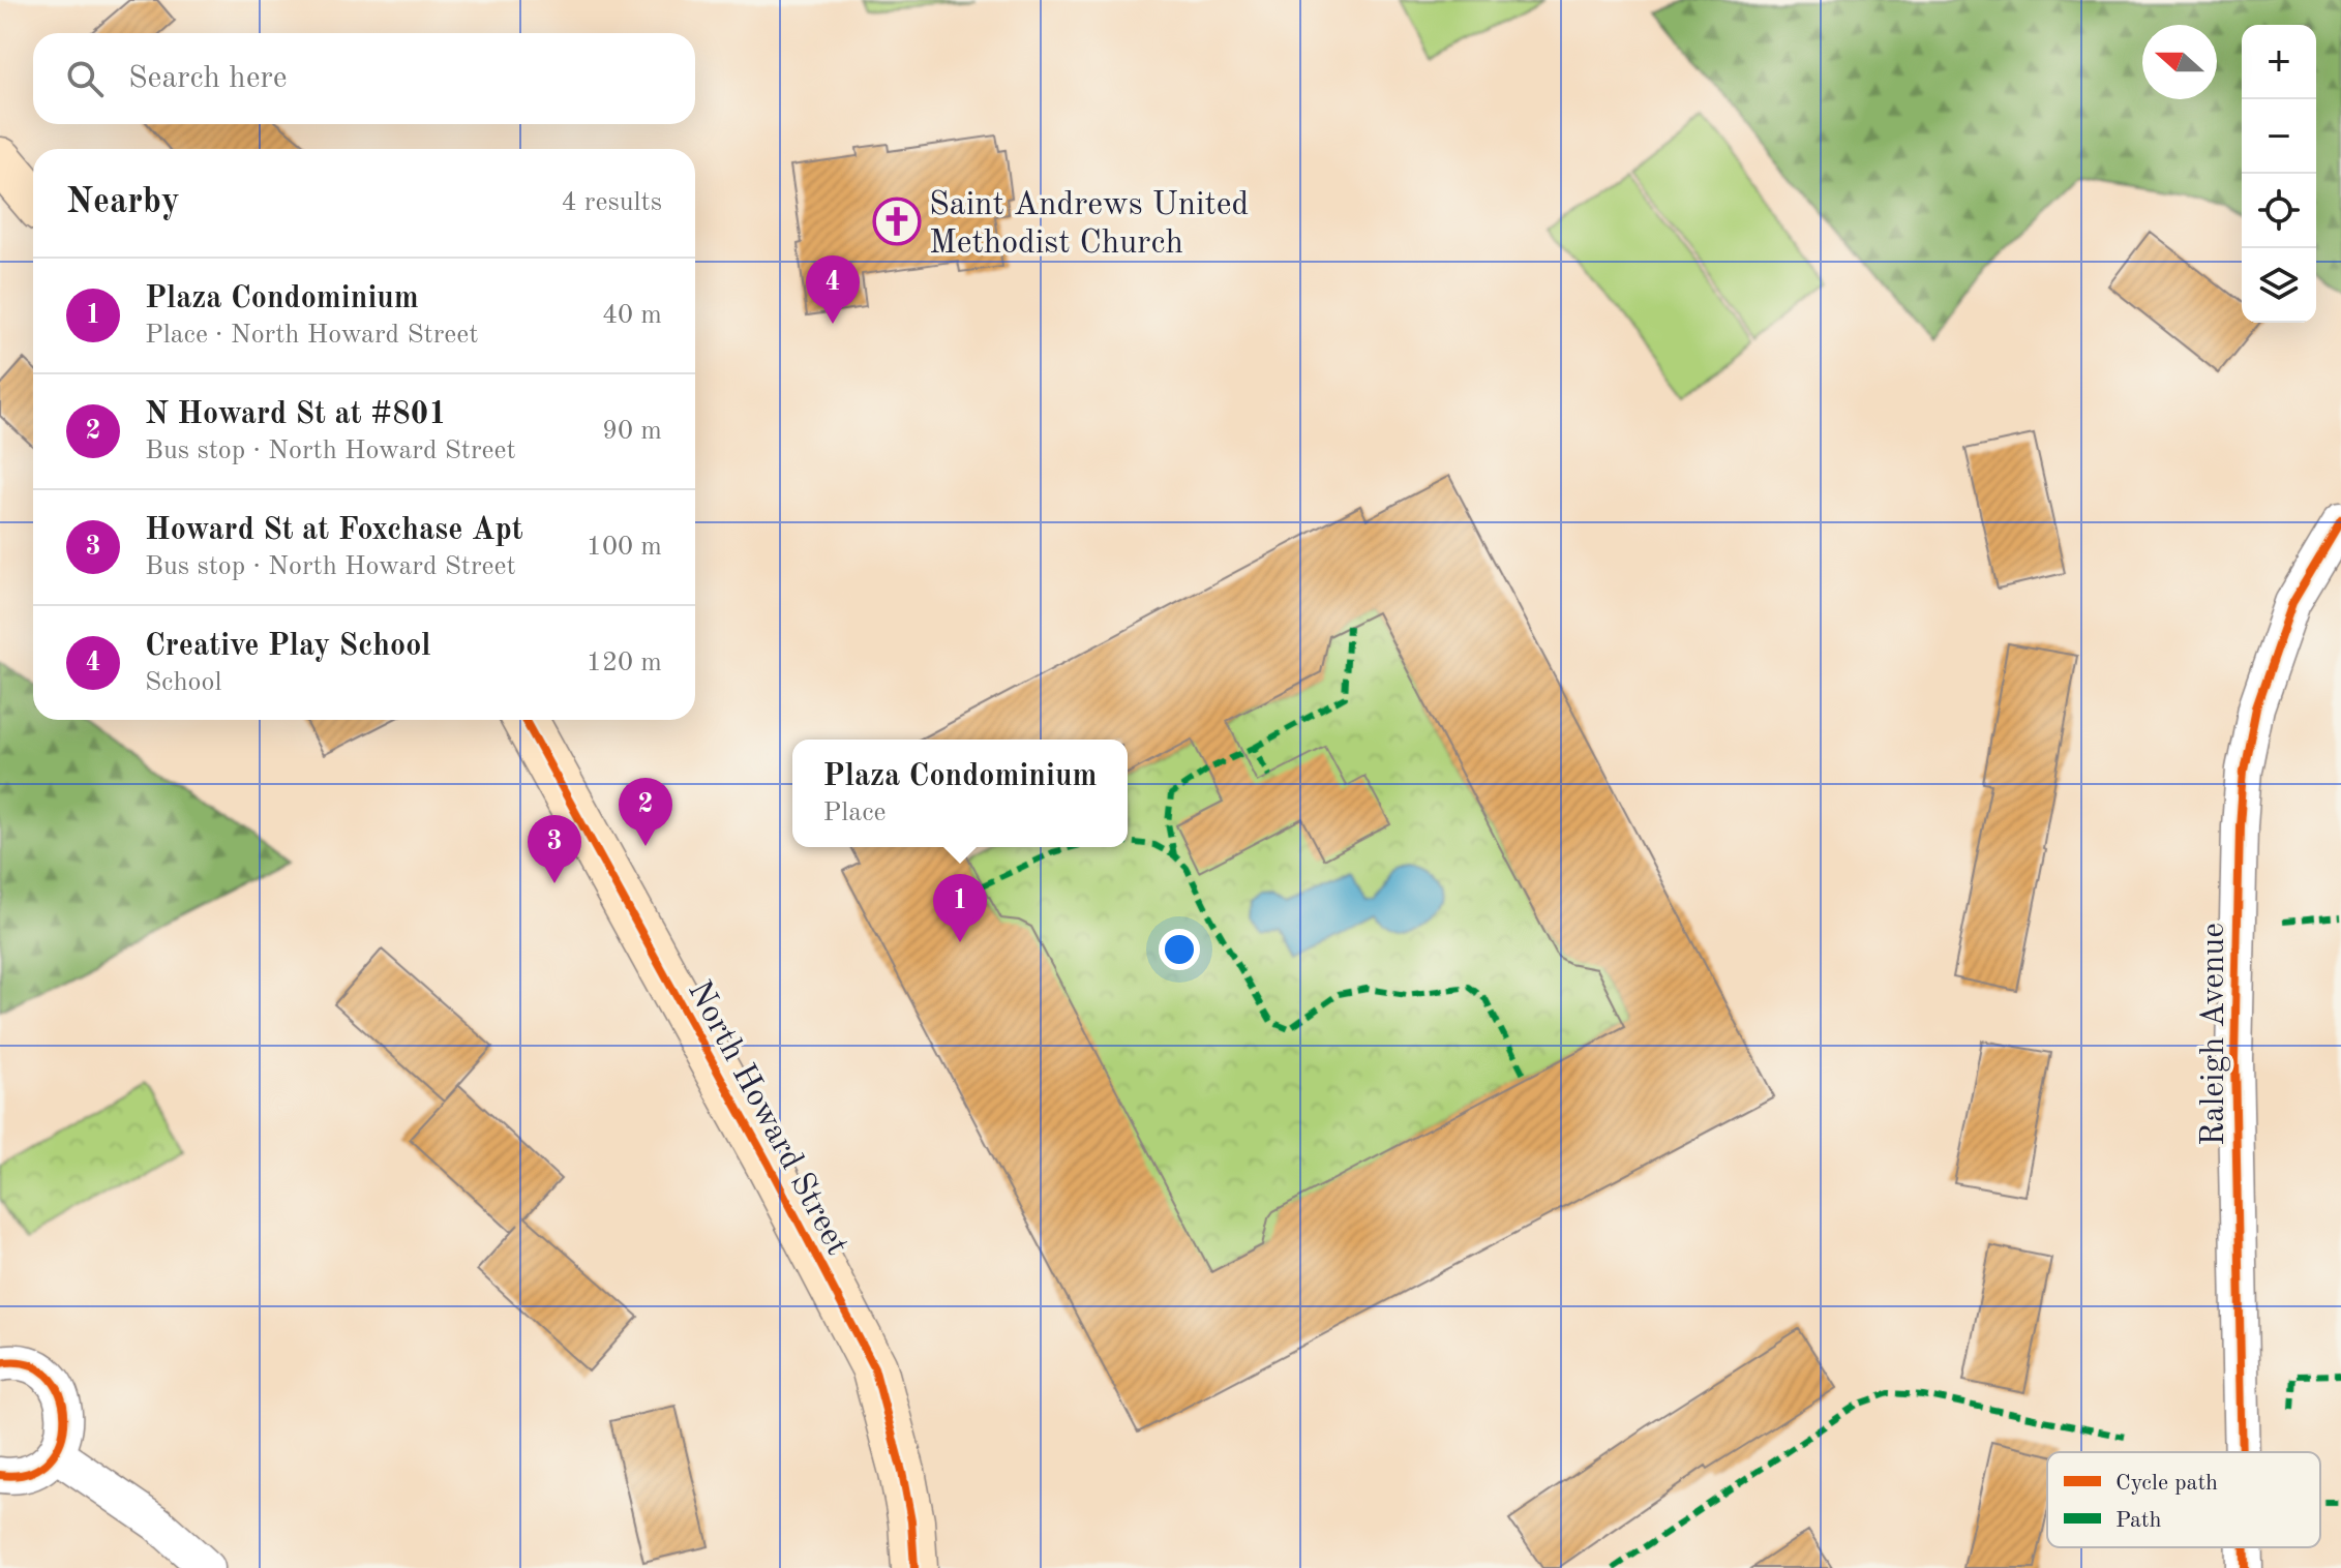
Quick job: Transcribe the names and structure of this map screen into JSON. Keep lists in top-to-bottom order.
{
  "streets": {
    "street": ["Raleigh Avenue", "North Howard Street"]
  },
  "places": {
    "church": ["Saint Andrews United Methodist Church"]
  },
  "legend": ["Cycle path", "Path"],
  "north": "left",
  "page": {
    "map_buttons": ["+", "−"],
    "search": "Search here",
    "heading": ["Nearby", "4 results"],
    "pins": [
      "4",
      "2",
      "3",
      "1"
    ],
    "list": [
      {
        "mark": "1",
        "name": "Plaza Condominium",
        "note": "Place · North Howard Street",
        "value": "40 m"
      },
      {
        "mark": "2",
        "name": "N Howard St at #801",
        "note": "Bus stop · North Howard Street",
        "value": "90 m"
      },
      {
        "mark": "3",
        "name": "Howard St at Foxchase Apt",
        "note": "Bus stop · North Howard Street",
        "value": "100 m"
      },
      {
        "mark": "4",
        "name": "Creative Play School",
        "note": "School",
        "value": "120 m"
      }
    ],
    "popup": ["Plaza Condominium", "Place"]
  }
}
